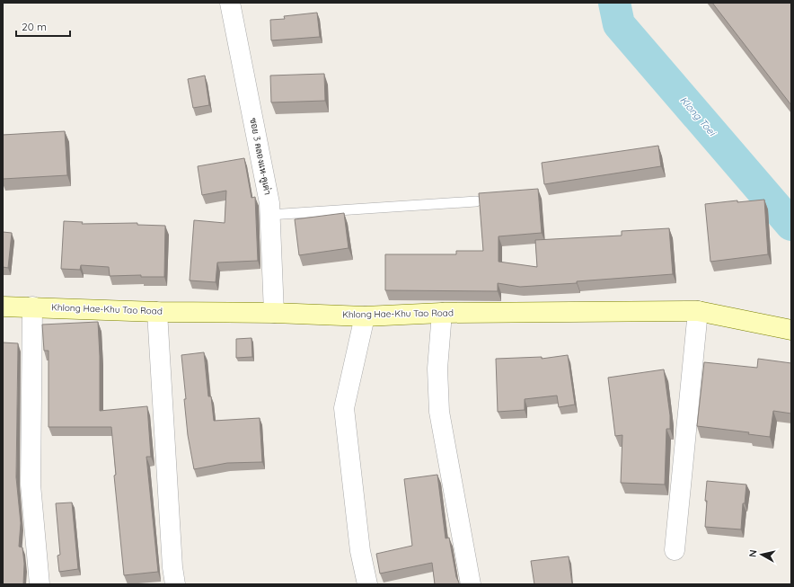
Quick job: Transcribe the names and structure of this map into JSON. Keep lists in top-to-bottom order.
{
  "streets": {
    "street": ["ซอย 3 คลองแห-คูเต่า", "Khlong Hae-Khu Tao Road"]
  },
  "crossings": [
    ["ซอย 3 คลองแห-คูเต่า", "Khlong Hae-Khu Tao Road"]
  ],
  "water": ["Klong Toei"],
  "scale_bar": "20 m",
  "north": "left"
}
